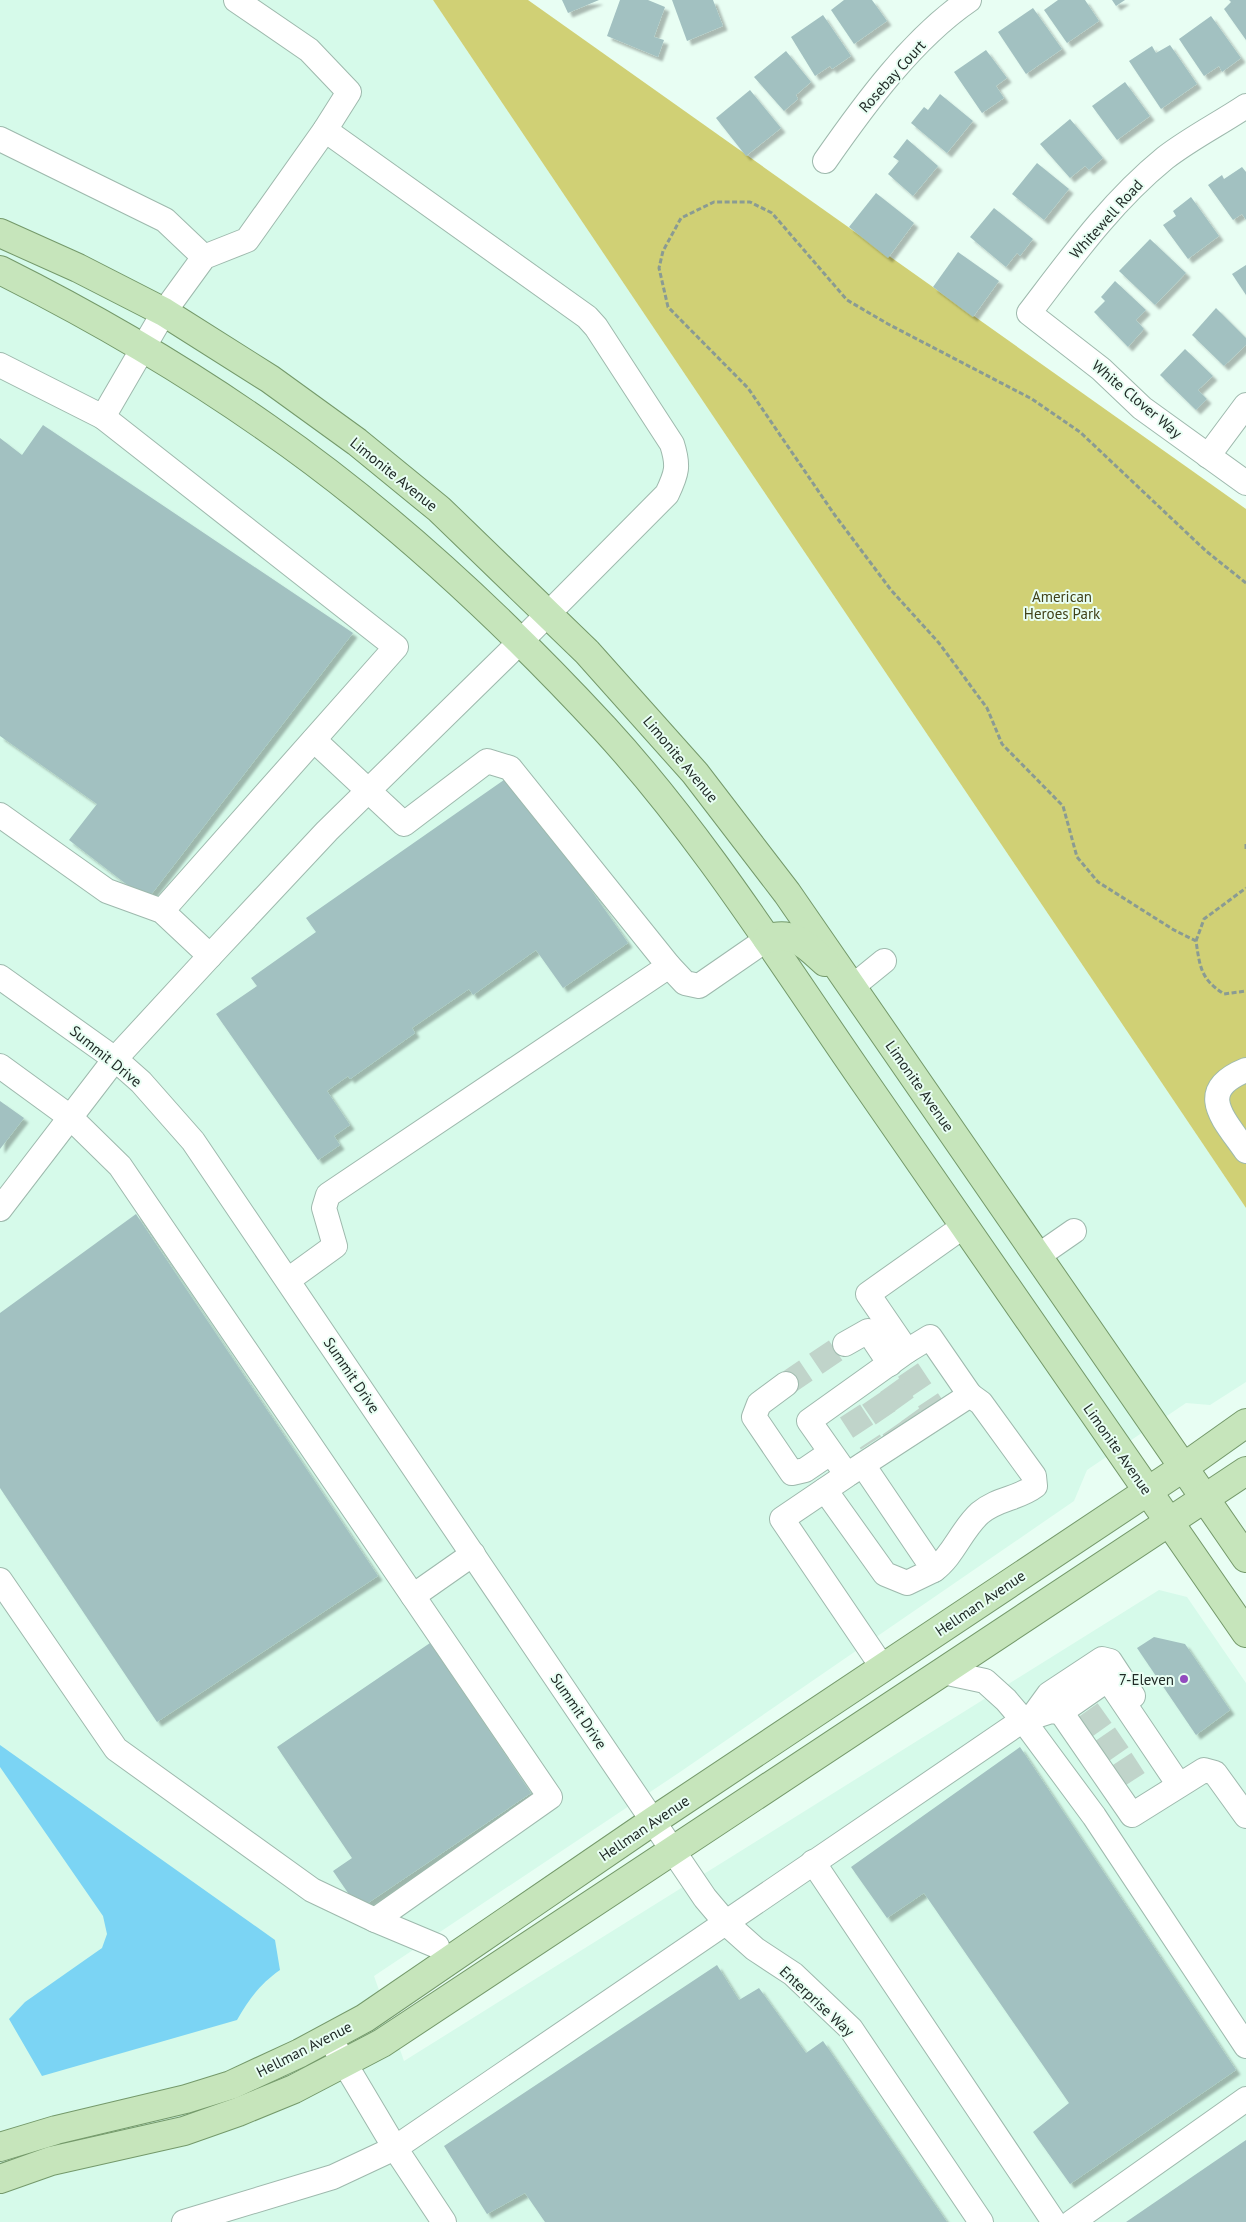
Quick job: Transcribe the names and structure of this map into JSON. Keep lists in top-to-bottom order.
{
  "streets": {
    "main road": ["Limonite Avenue", "Hellman Avenue"],
    "street": [
      "Rosebay Court",
      "Whitewell Road",
      "White Clover Way",
      "Summit Drive",
      "Enterprise Way"
    ]
  },
  "crossings": [
    ["Whitewell Road", "White Clover Way"],
    ["Limonite Avenue", "Hellman Avenue"],
    ["Summit Drive", "Hellman Avenue"],
    ["Summit Drive", "Enterprise Way"],
    ["Hellman Avenue", "Enterprise Way"]
  ],
  "parks": ["American Heroes Park"],
  "places": ["7-Eleven"]
}
